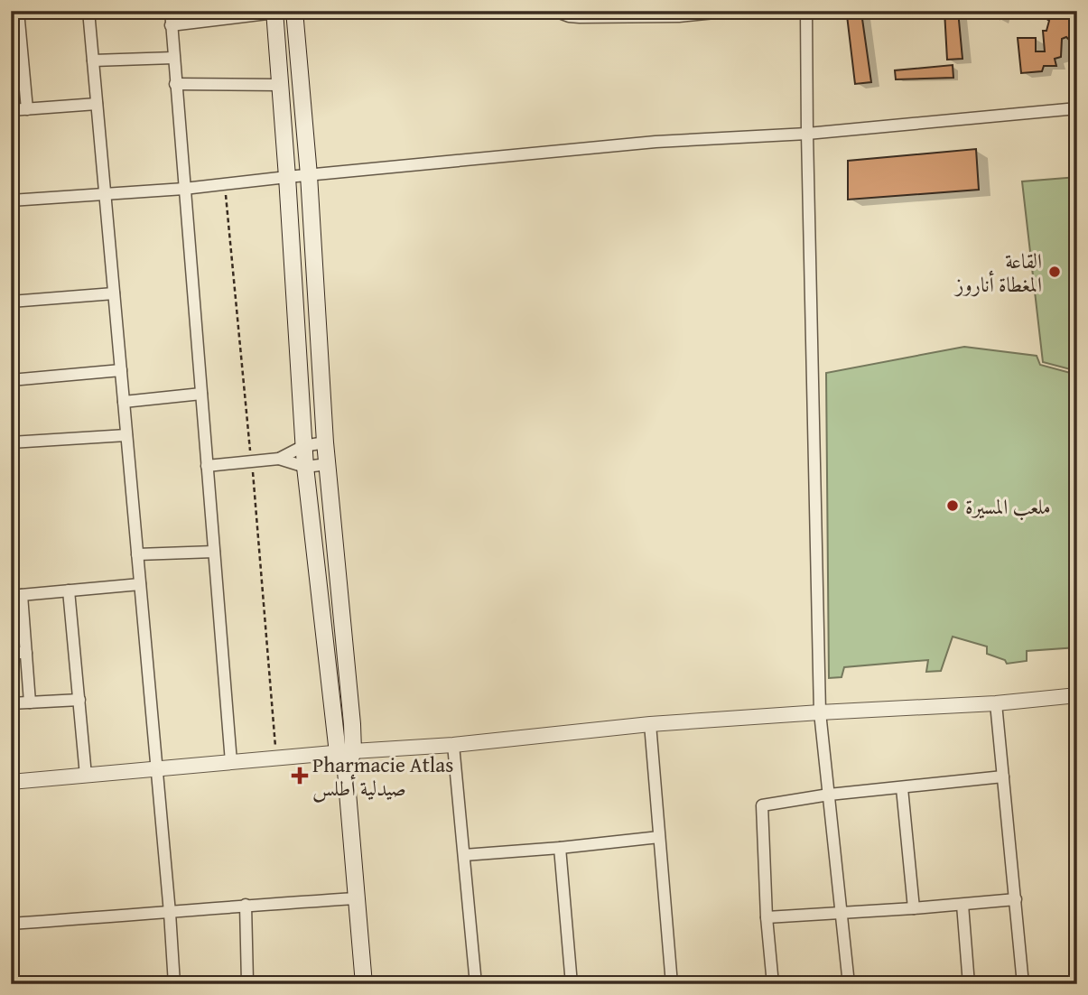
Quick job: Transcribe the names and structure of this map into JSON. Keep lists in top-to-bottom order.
{
  "places": {
    "other": ["القاعة المغطاة أناروز", "ملعب المسيرة"],
    "health": ["Pharmacie Atlas صيدلية أطلس"]
  }
}
